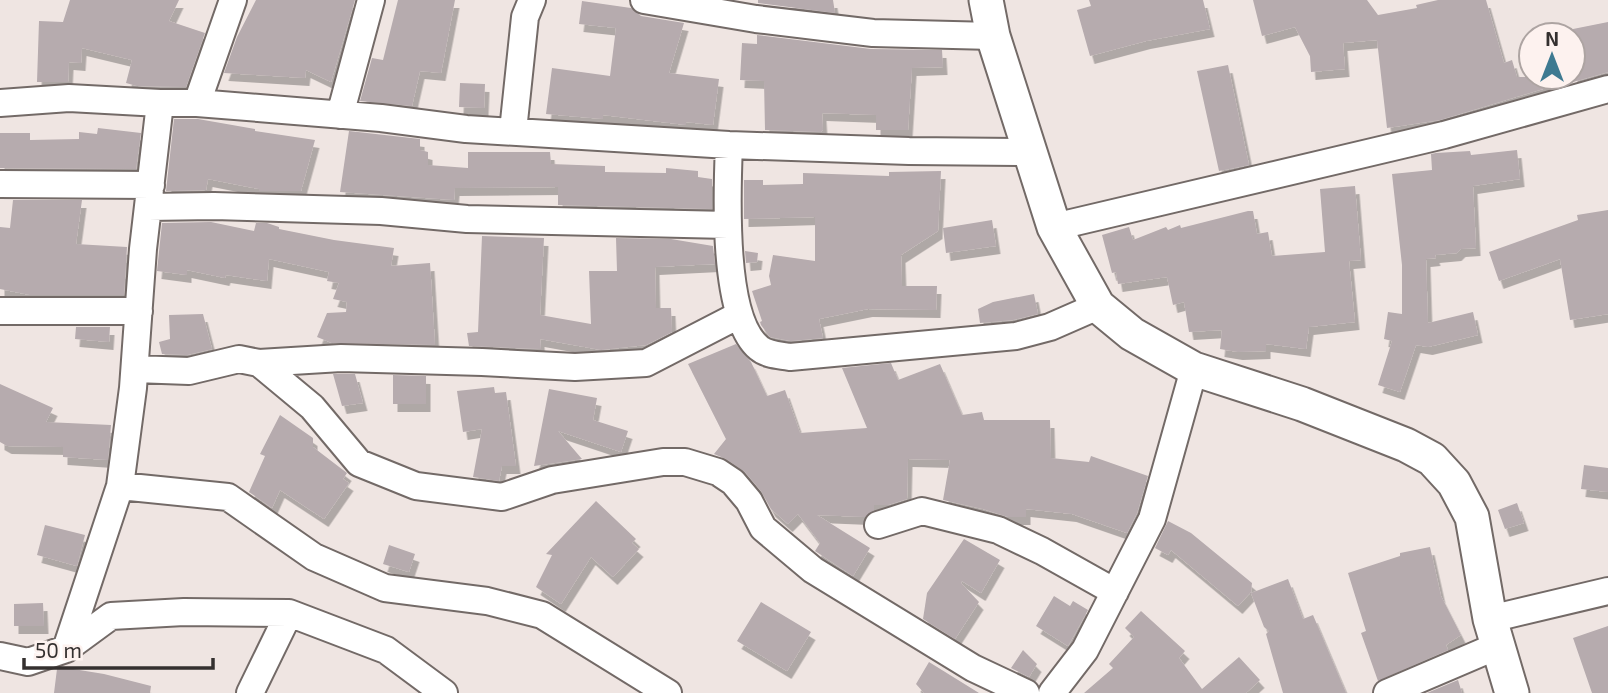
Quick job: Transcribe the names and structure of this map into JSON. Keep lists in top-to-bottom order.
{
  "scale_bar": "50 m",
  "north": "top"
}
